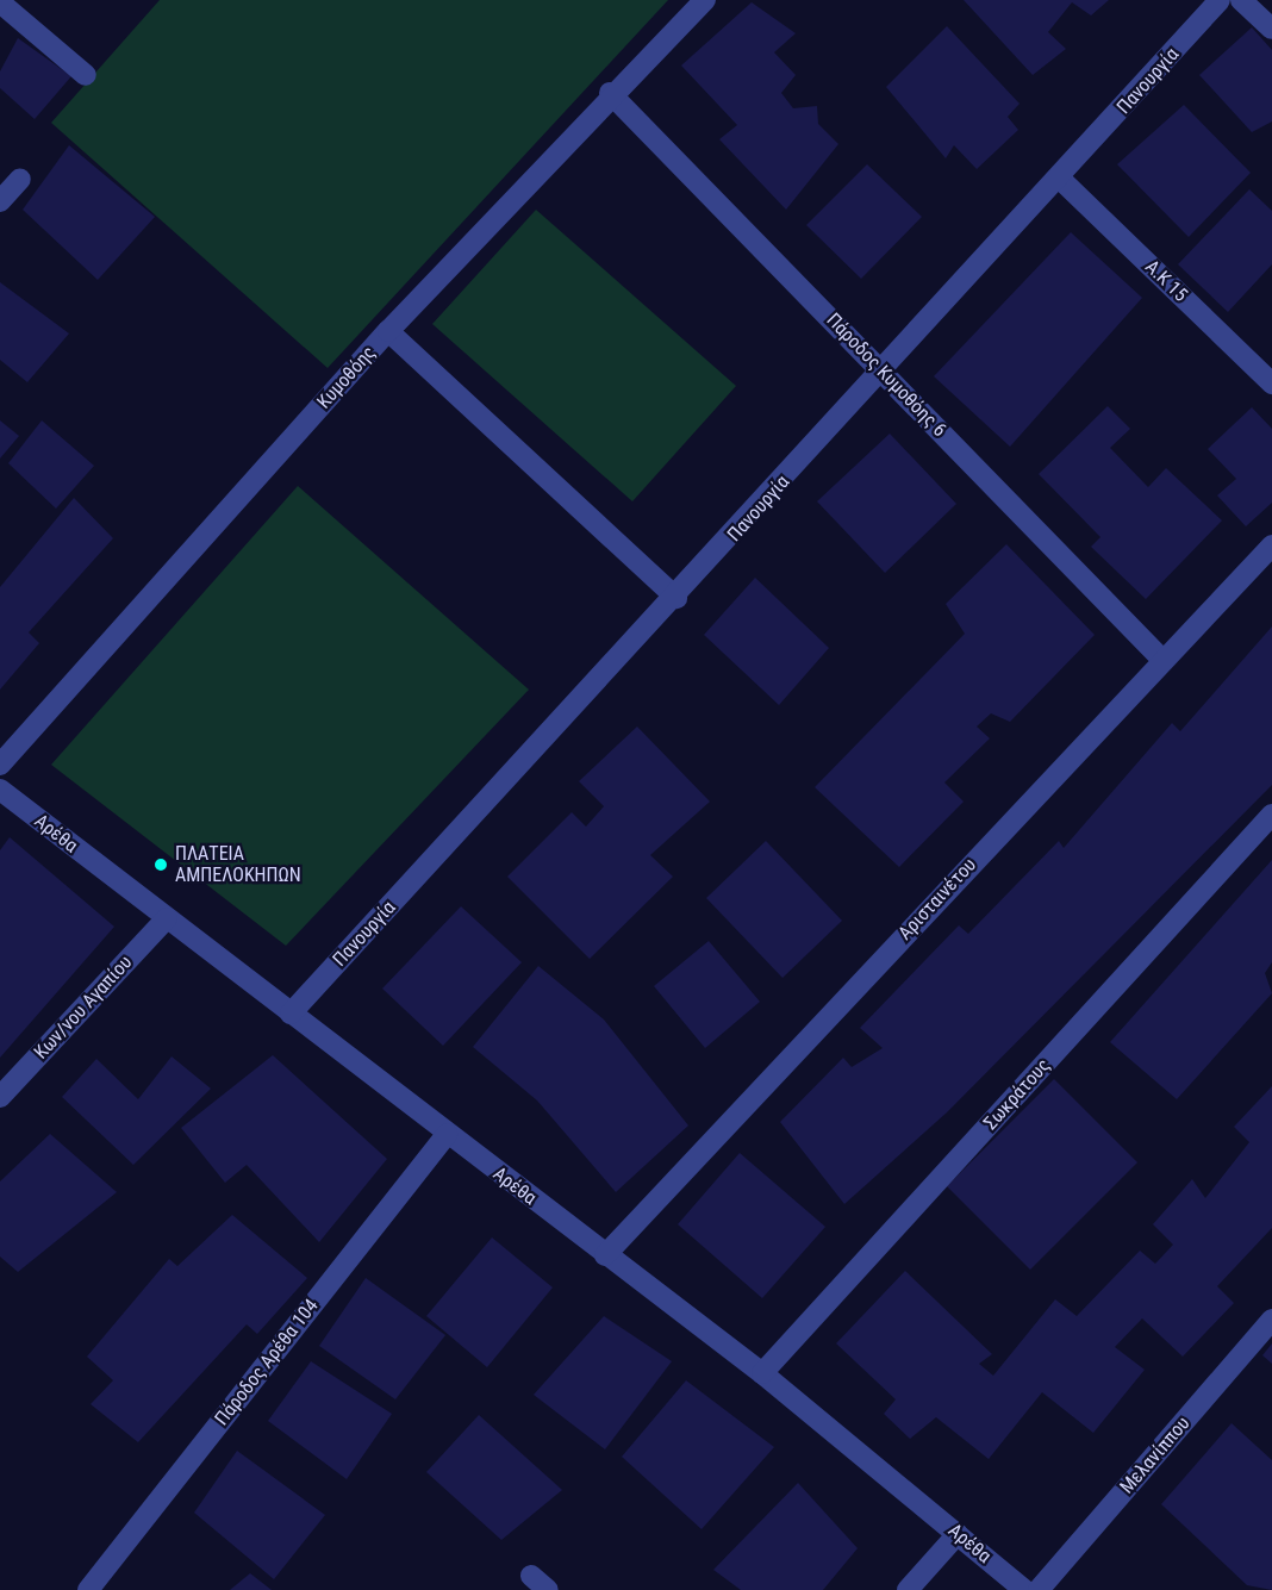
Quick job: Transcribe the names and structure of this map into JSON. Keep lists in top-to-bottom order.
{
  "streets": {
    "street": [
      "Πανουργία",
      "Α.Κ 15",
      "Πάροδος Κυμοθόης 6",
      "Κυμοθόης",
      "Αρέθα",
      "Αρισταινέτου",
      "Κων/νου Αγαπίου",
      "Σωκράτους",
      "Πάροδος Αρέθα 104",
      "Μελανίππου"
    ]
  },
  "crossings": [
    ["Πανουργία", "Α.Κ 15"],
    ["Πανουργία", "Πάροδος Κυμοθόης 6"],
    ["Πανουργία", "Αρέθα"],
    ["Πάροδος Κυμοθόης 6", "Κυμοθόης"],
    ["Πάροδος Κυμοθόης 6", "Αρισταινέτου"],
    ["Αρέθα", "Αρισταινέτου"],
    ["Αρέθα", "Κων/νου Αγαπίου"],
    ["Αρέθα", "Σωκράτους"],
    ["Αρέθα", "Πάροδος Αρέθα 104"]
  ],
  "places": ["ΠΛΑΤΕΙΑ ΑΜΠΕΛΟΚΗΠΩΝ"]
}
